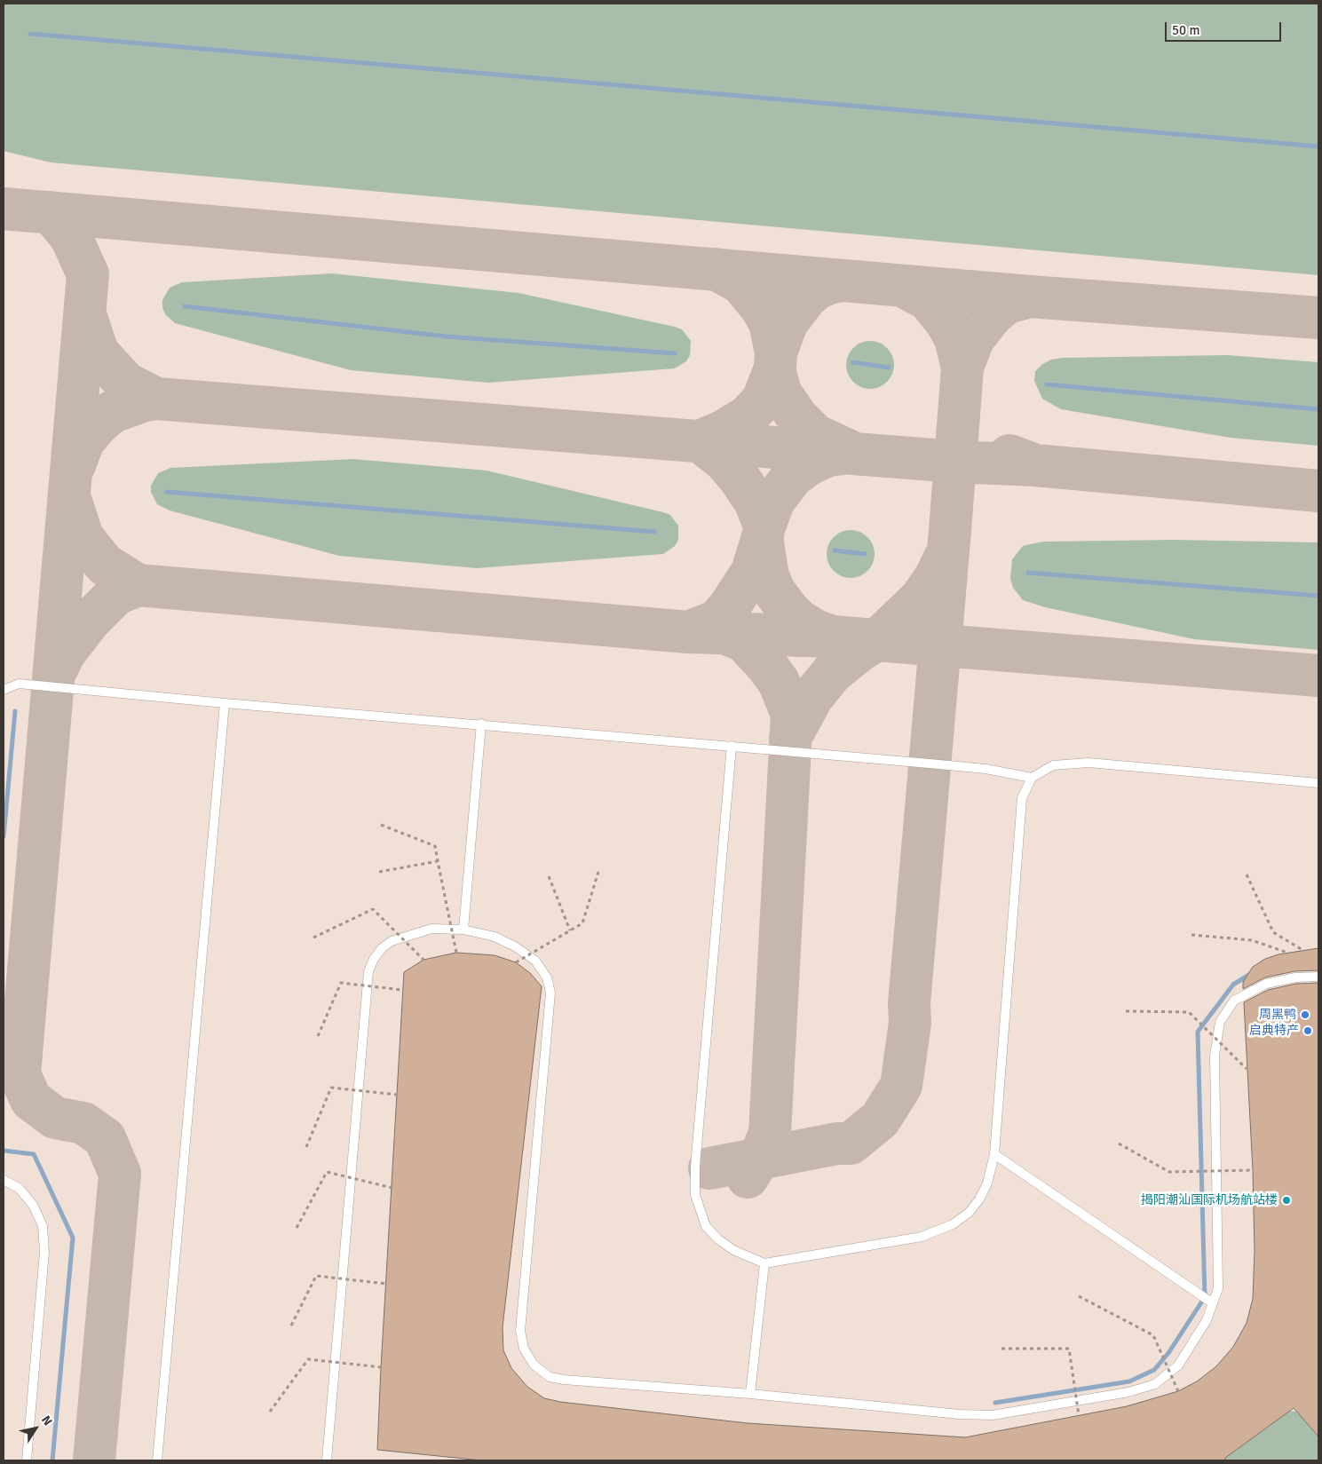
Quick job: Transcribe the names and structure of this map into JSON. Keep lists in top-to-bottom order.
{
  "places": ["周黑鸭", "启典特产", "揭阳潮汕国际机场航站楼"],
  "scale_bar": "50 m",
  "north": "top right"
}
